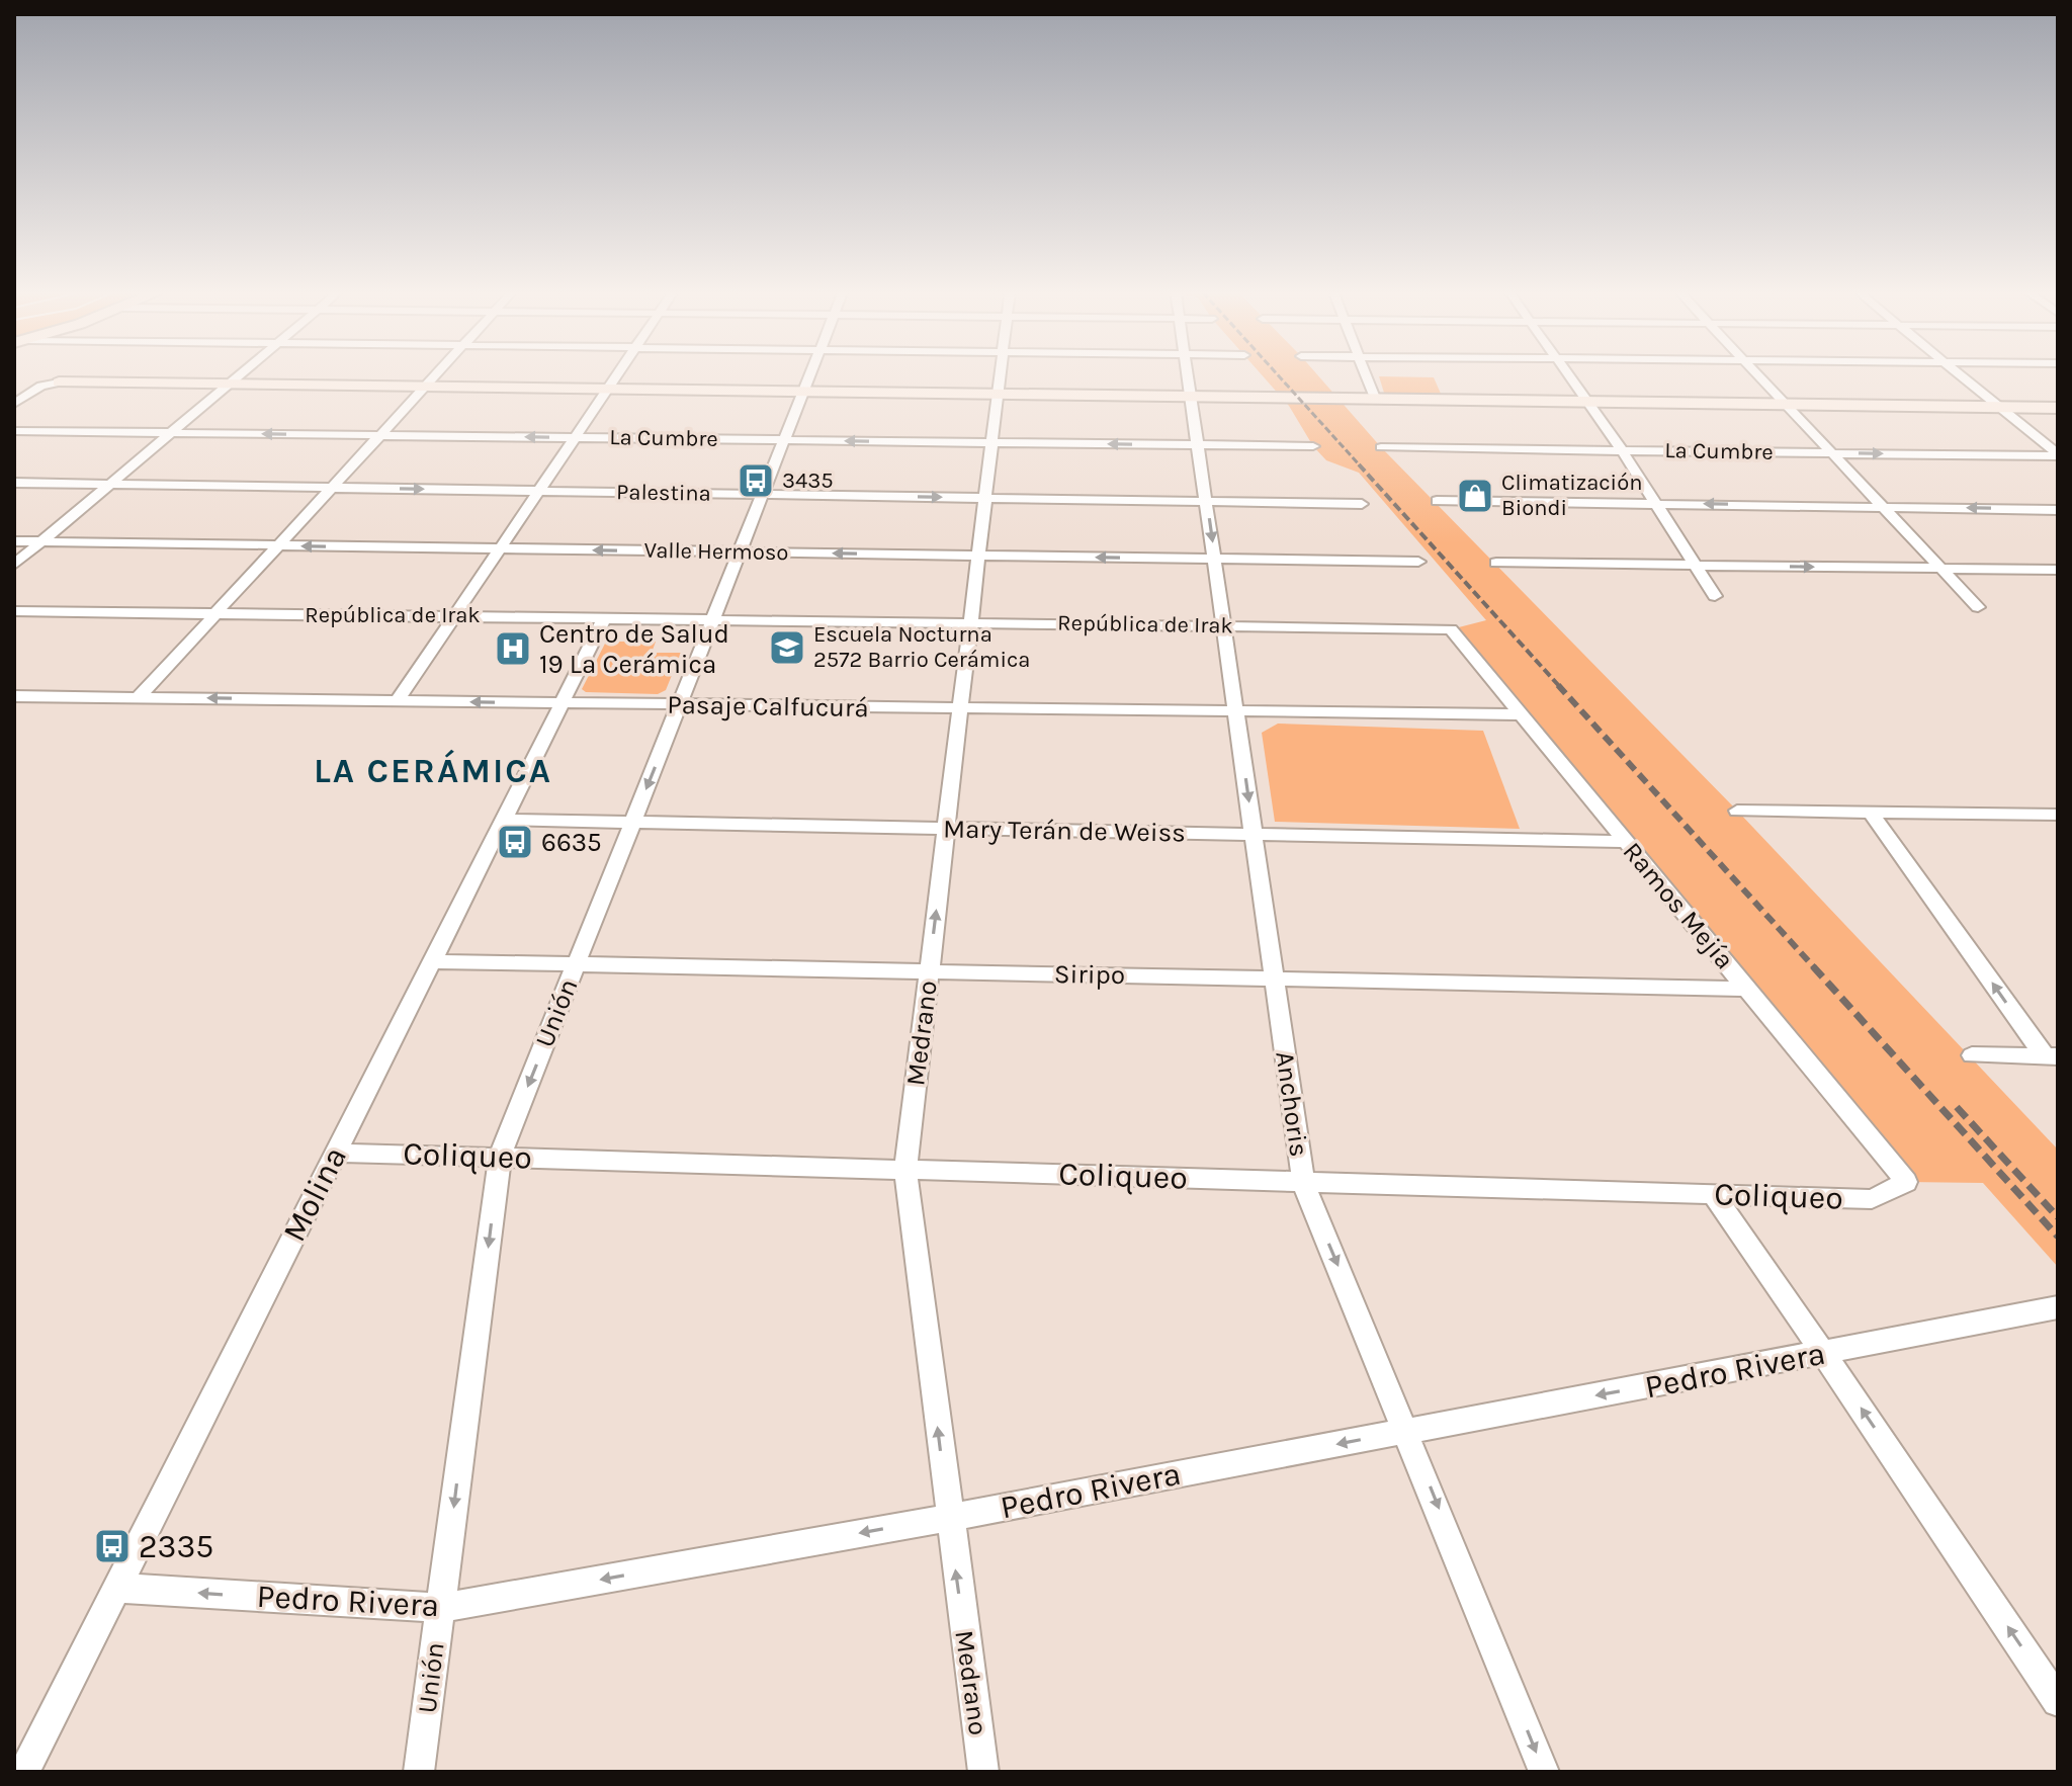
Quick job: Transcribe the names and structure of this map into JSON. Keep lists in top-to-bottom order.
{
  "streets": {
    "street": [
      "La Cumbre",
      "Palestina",
      "Valle Hermoso",
      "República de Irak",
      "Pasaje Calfucurá",
      "Mary Terán de Weiss",
      "Ramos Mejía",
      "Siripo",
      "Unión",
      "Medrano",
      "Anchoris",
      "Coliqueo",
      "Molina",
      "Pedro Rivera"
    ]
  },
  "crossings": [
    ["La Cumbre", "Unión"],
    ["La Cumbre", "Medrano"],
    ["La Cumbre", "Anchoris"],
    ["Palestina", "Unión"],
    ["Palestina", "Medrano"],
    ["Palestina", "Anchoris"],
    ["Valle Hermoso", "Unión"],
    ["Valle Hermoso", "Medrano"],
    ["Valle Hermoso", "Anchoris"],
    ["República de Irak", "Ramos Mejía"],
    ["República de Irak", "Unión"],
    ["República de Irak", "Medrano"],
    ["República de Irak", "Anchoris"],
    ["República de Irak", "Molina"],
    ["Pasaje Calfucurá", "Ramos Mejía"],
    ["Pasaje Calfucurá", "Unión"],
    ["Pasaje Calfucurá", "Medrano"],
    ["Pasaje Calfucurá", "Anchoris"],
    ["Pasaje Calfucurá", "Molina"],
    ["Mary Terán de Weiss", "Ramos Mejía"],
    ["Mary Terán de Weiss", "Unión"],
    ["Mary Terán de Weiss", "Medrano"],
    ["Mary Terán de Weiss", "Anchoris"],
    ["Mary Terán de Weiss", "Molina"],
    ["Ramos Mejía", "Siripo"],
    ["Ramos Mejía", "Coliqueo"],
    ["Siripo", "Unión"],
    ["Siripo", "Medrano"],
    ["Siripo", "Anchoris"],
    ["Siripo", "Molina"],
    ["Unión", "Coliqueo"],
    ["Unión", "Pedro Rivera"],
    ["Medrano", "Coliqueo"],
    ["Medrano", "Pedro Rivera"],
    ["Anchoris", "Coliqueo"],
    ["Anchoris", "Pedro Rivera"],
    ["Coliqueo", "Molina"],
    ["Molina", "Pedro Rivera"]
  ],
  "one_way": [
    "Unión",
    "Medrano",
    "Anchoris",
    "Pedro Rivera"
  ],
  "districts": ["LA CERÁMICA"],
  "places": {
    "bus stop": ["3435", "6635", "2335"],
    "shop": ["Climatización Biondi"],
    "school or university": ["Escuela Nocturna 2572 Barrio Cerámica"],
    "hospital": ["Centro de Salud 19 La Cerámica"]
  }
}
